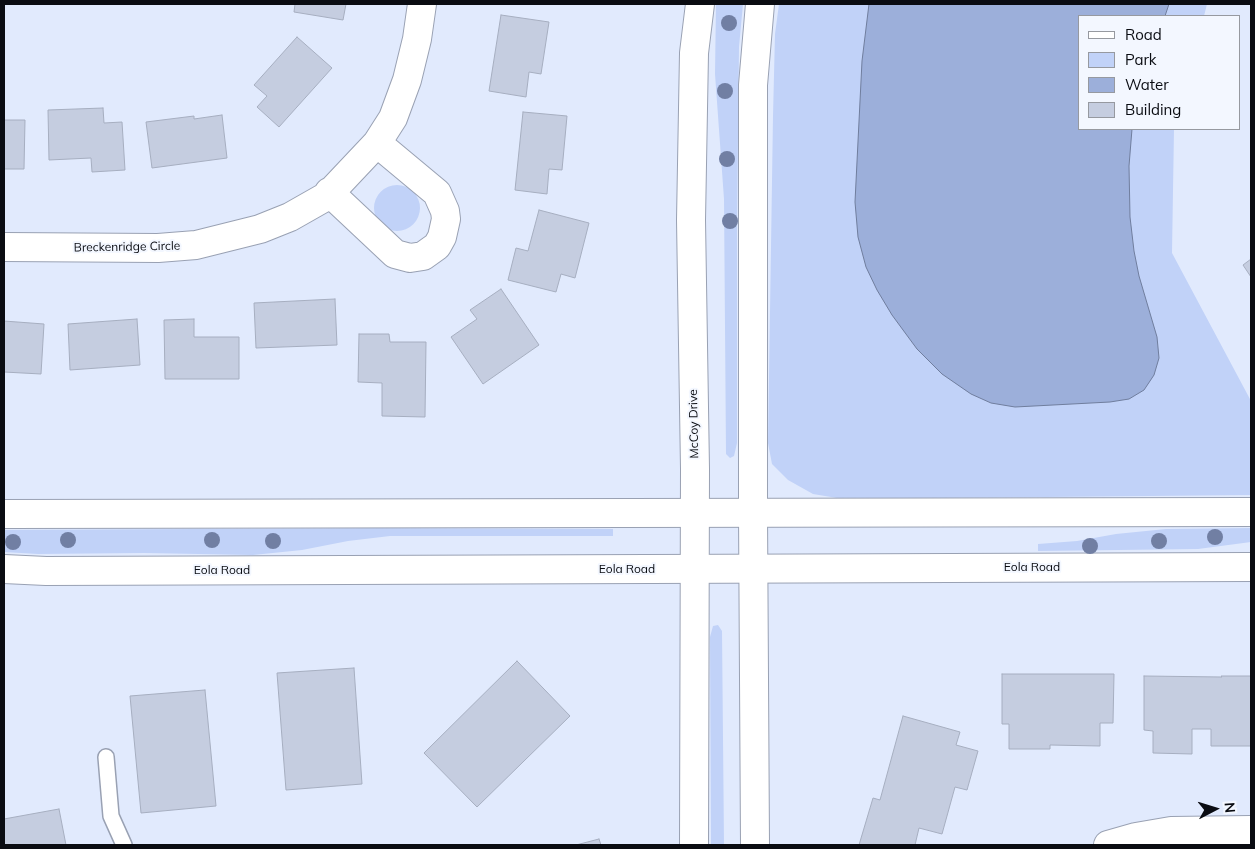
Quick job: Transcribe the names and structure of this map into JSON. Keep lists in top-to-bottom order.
{
  "streets": {
    "street": ["Breckenridge Circle", "McCoy Drive", "Eola Road"]
  },
  "crossings": [
    ["McCoy Drive", "Eola Road"]
  ],
  "legend": [
    "Road",
    "Park",
    "Water",
    "Building"
  ],
  "north": "right"
}
